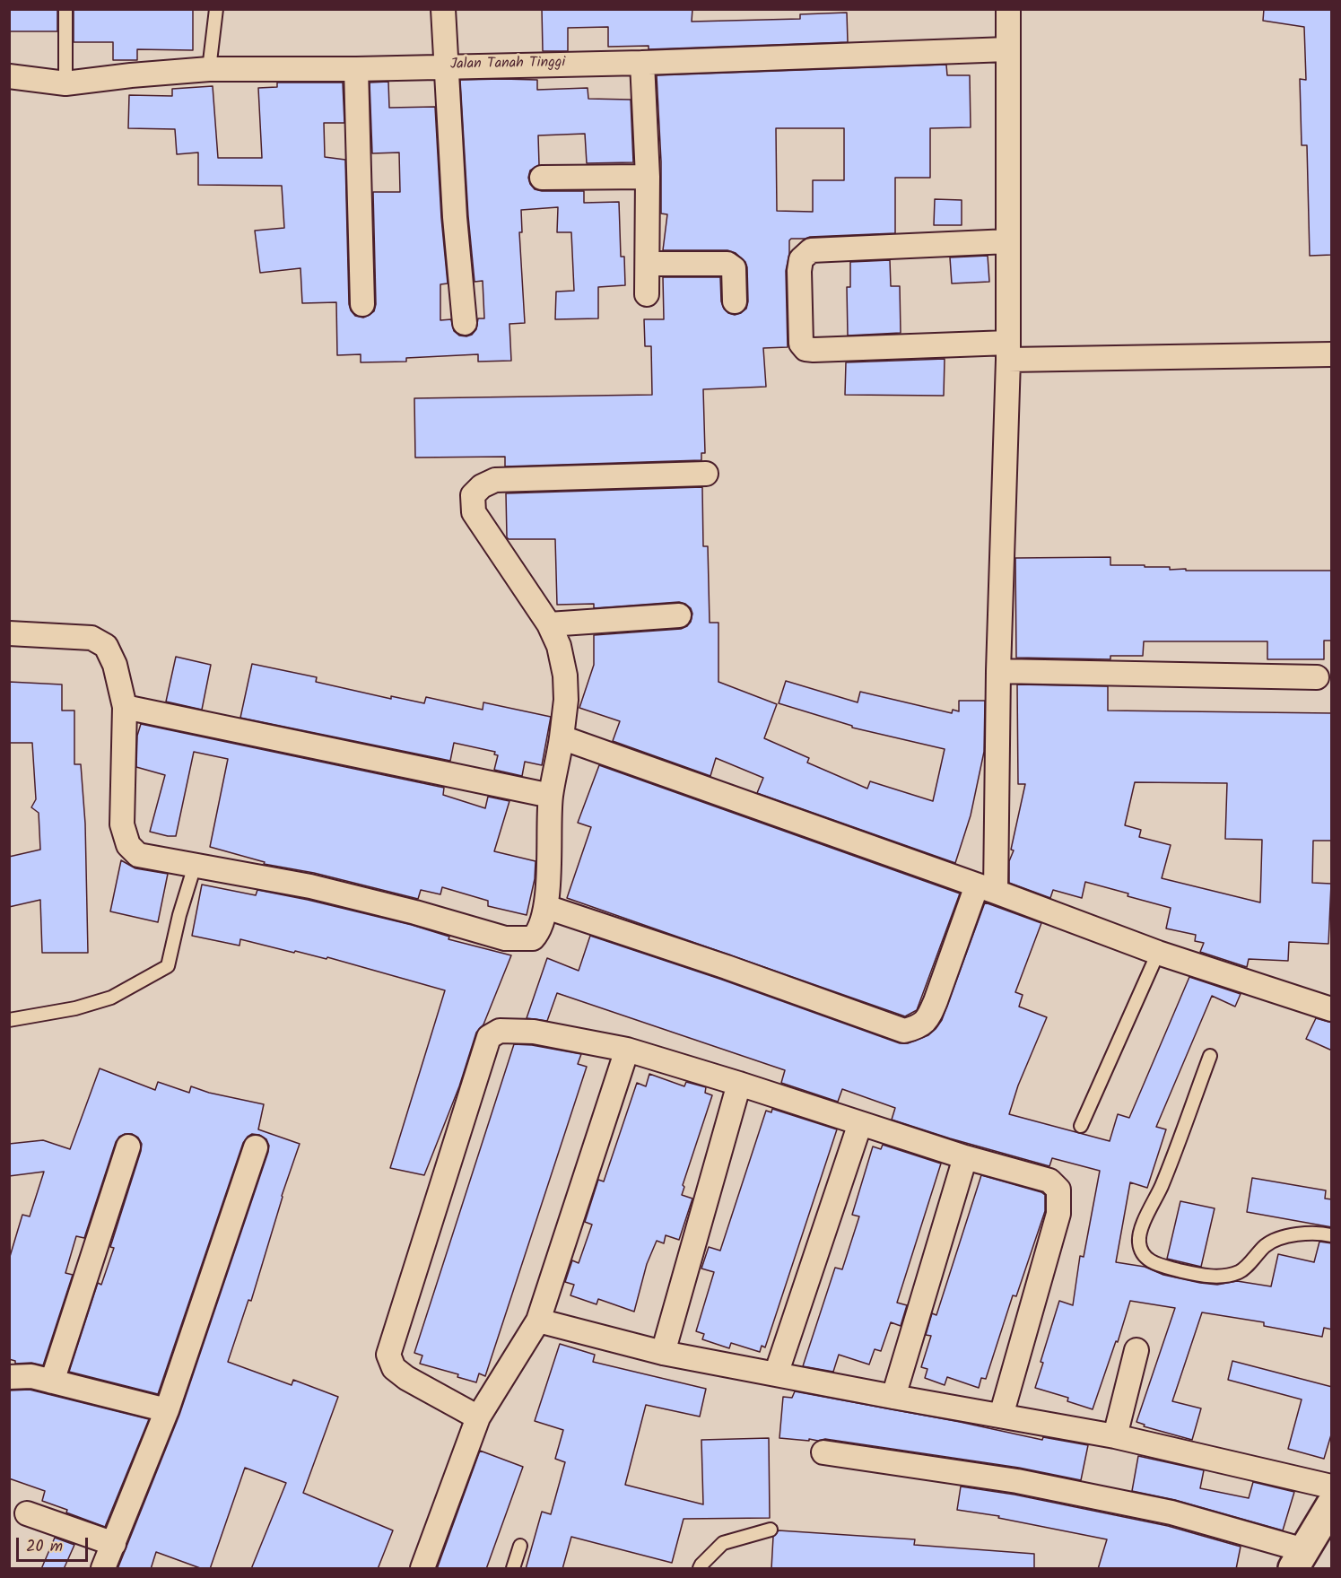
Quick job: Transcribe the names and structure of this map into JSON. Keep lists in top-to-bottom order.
{
  "streets": {
    "street": ["Jalan Tanah Tinggi"]
  },
  "scale_bar": "20 m"
}
